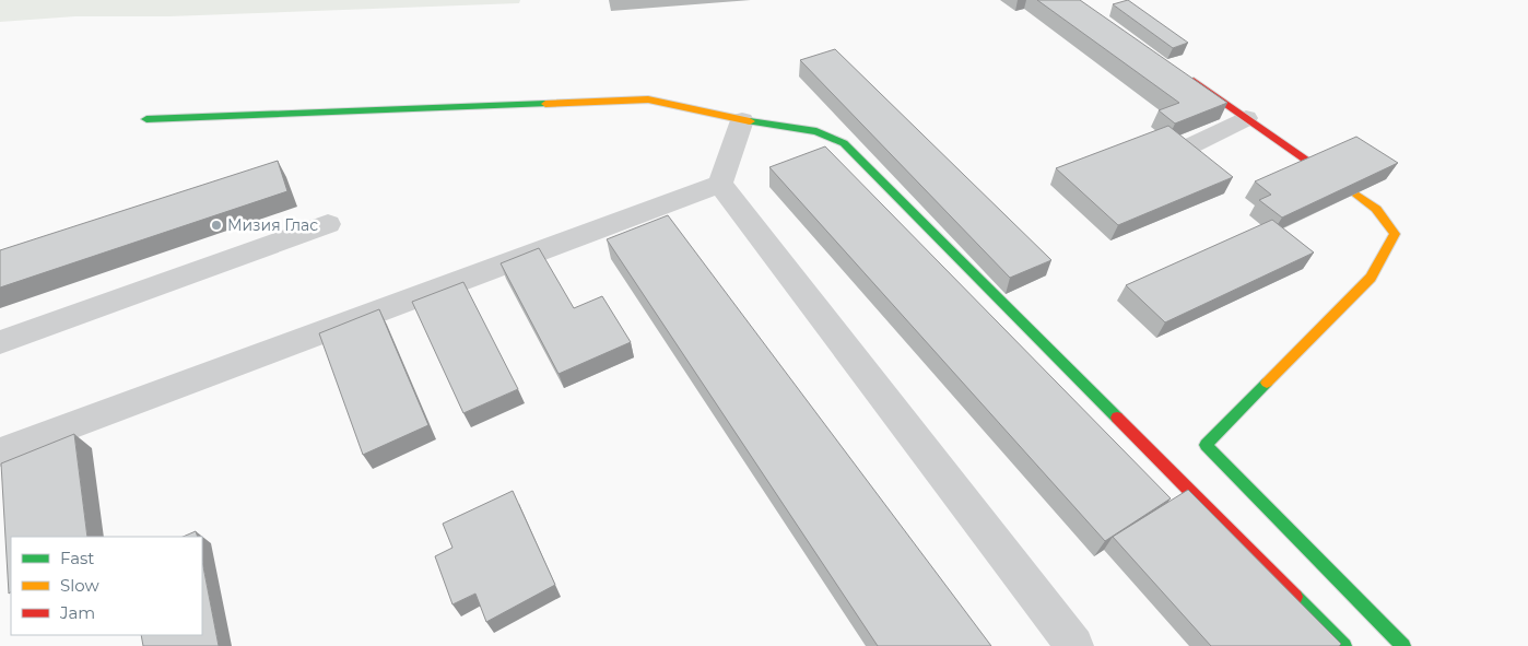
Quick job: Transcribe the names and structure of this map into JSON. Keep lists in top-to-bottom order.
{
  "places": ["Мизия Глас"],
  "legend": ["Fast", "Slow", "Jam"]
}
